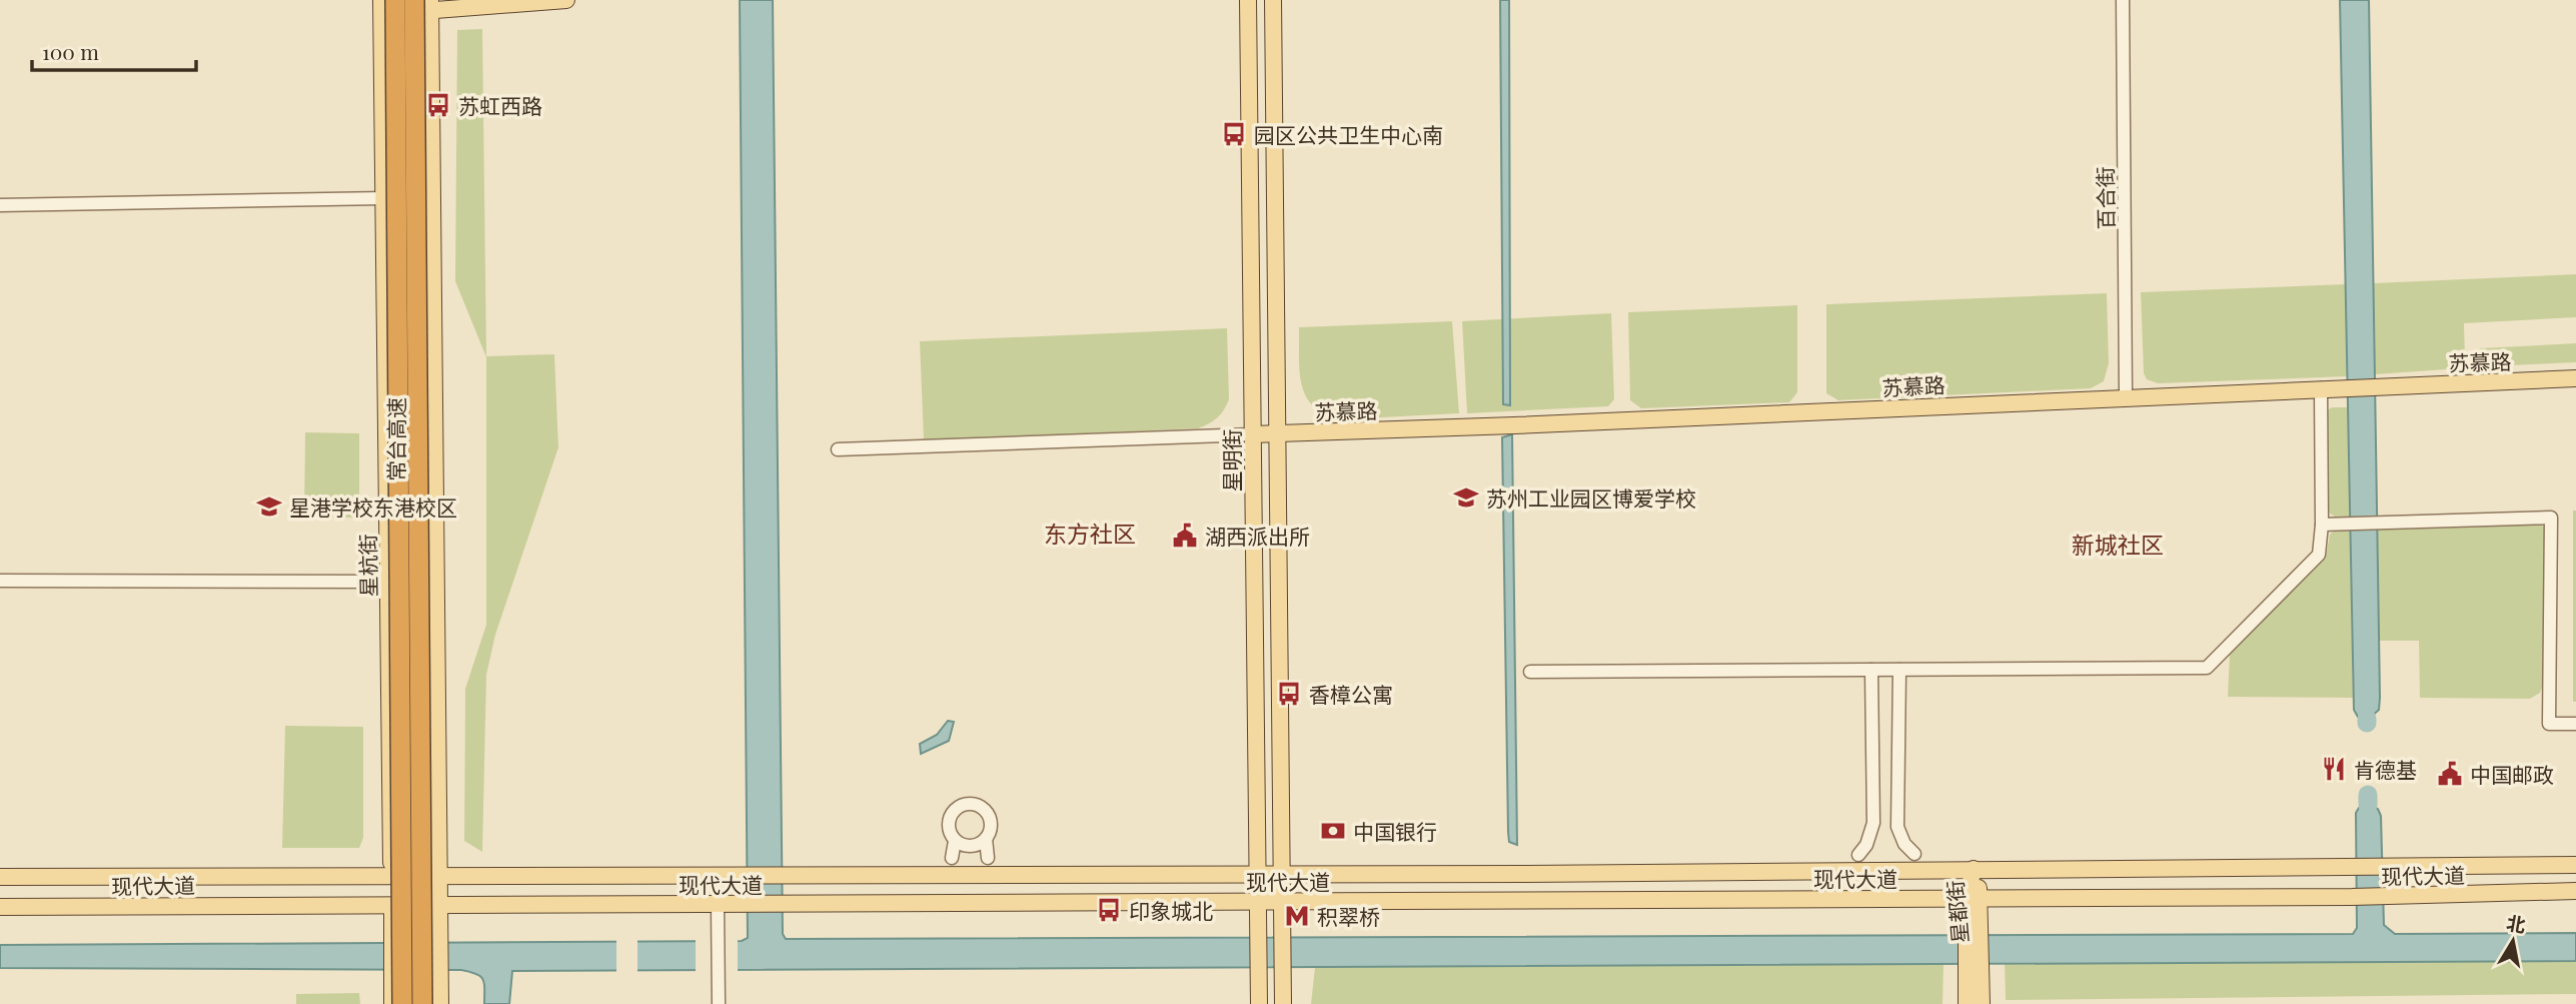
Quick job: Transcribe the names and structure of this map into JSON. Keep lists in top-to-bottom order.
{
  "streets": {
    "highway": ["常台高速"],
    "main road": [
      "苏慕路",
      "星明街",
      "星杭街",
      "现代大道",
      "星都街"
    ],
    "street": ["百合街"]
  },
  "crossings": [
    ["百合街", "苏慕路"],
    ["苏慕路", "星明街"],
    ["常台高速", "星杭街"],
    ["星明街", "现代大道"],
    ["星杭街", "现代大道"],
    ["现代大道", "星都街"]
  ],
  "districts": ["东方社区", "新城社区"],
  "places": {
    "bus stop": [
      "苏虹西路",
      "园区公共卫生中心南",
      "香樟公寓",
      "印象城北"
    ],
    "school or university": ["苏州工业园区博爱学校", "星港学校东港校区"],
    "public building": ["湖西派出所", "中国邮政"],
    "restaurant": ["肯德基"],
    "bank": ["中国银行"],
    "metro station": ["积翠桥"]
  },
  "scale_bar": "100 m",
  "north": "top"
}
